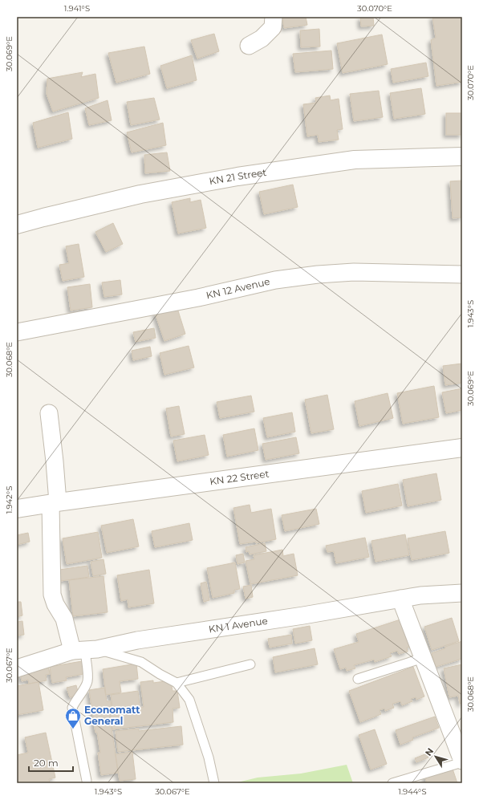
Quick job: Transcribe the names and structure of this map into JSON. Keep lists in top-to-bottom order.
{
  "streets": {
    "street": [
      "KN 21 Street",
      "KN 12 Avenue",
      "KN 22 Street",
      "KN 1 Avenue"
    ]
  },
  "places": {
    "shop": ["Economatt General"]
  },
  "scale_bar": "20 m",
  "north": "top left",
  "coordinates": [
    "1.941°S",
    "30.070°E",
    "30.069°E",
    "1.943°S",
    "30.068°E",
    "1.942°S",
    "30.067°E",
    "1.944°S"
  ]
}
